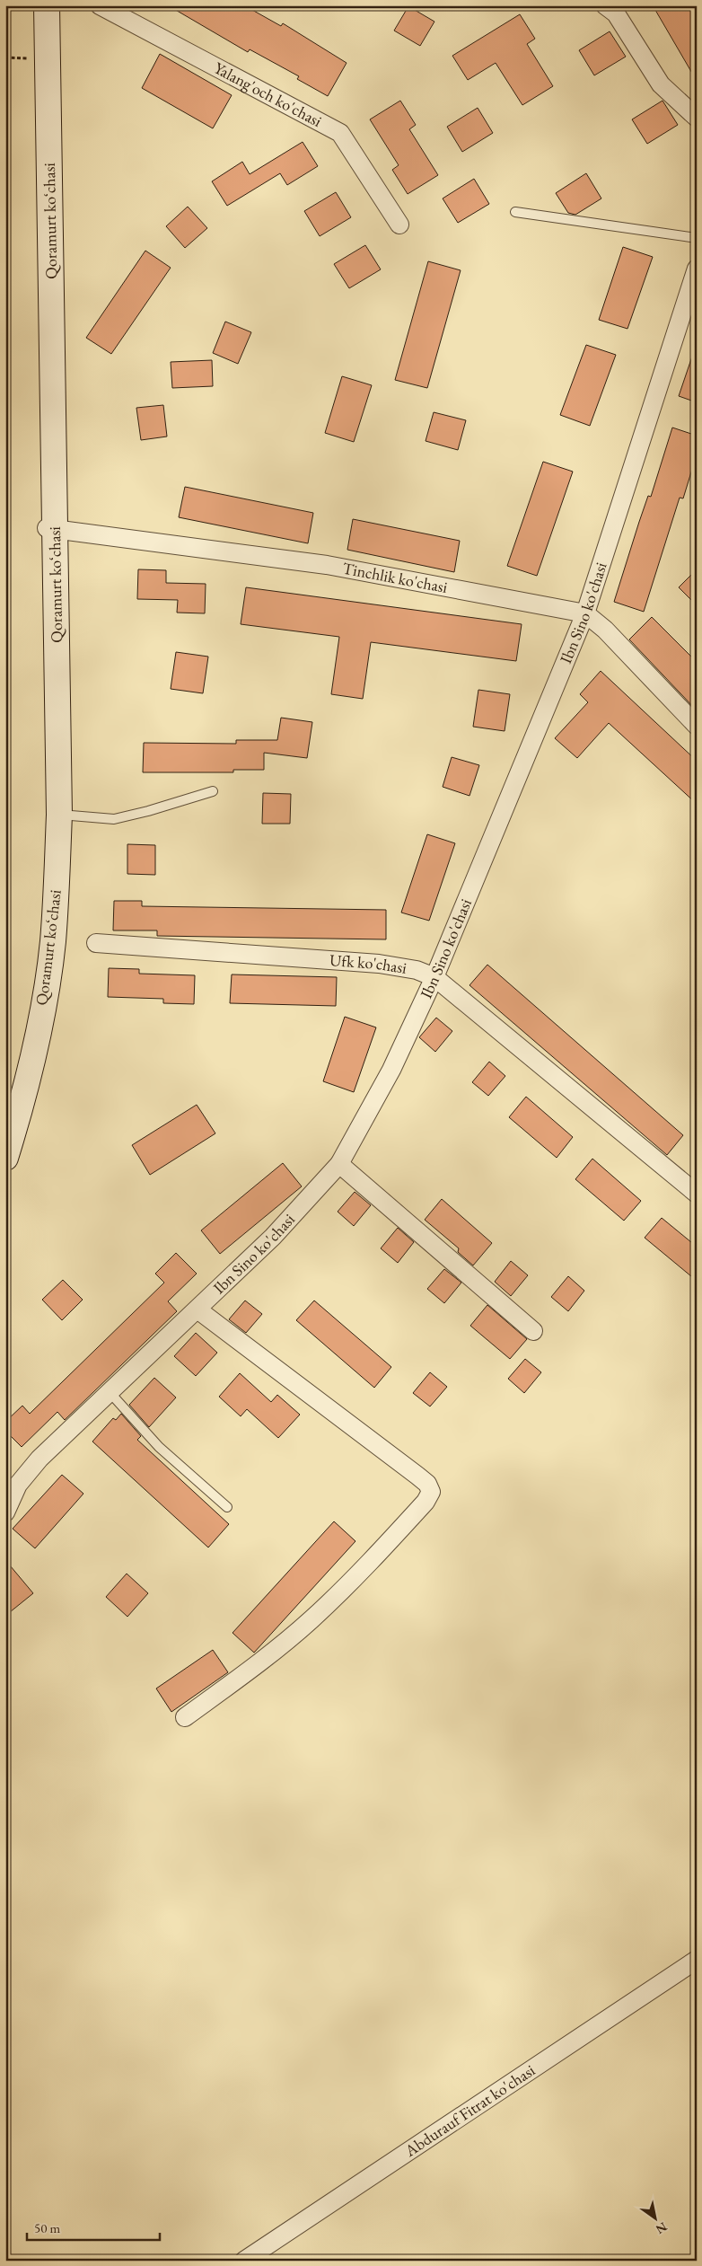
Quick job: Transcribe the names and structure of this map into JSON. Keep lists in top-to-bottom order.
{
  "streets": {
    "main road": ["Qoramurt koʻchasi"],
    "street": [
      "Yalang'och ko'chasi",
      "Tinchlik ko'chasi",
      "Ibn Sino ko'chasi",
      "Ufk ko'chasi",
      "Abdurauf Fitrat ko'chasi"
    ]
  },
  "crossings": [
    ["Qoramurt koʻchasi", "Tinchlik ko'chasi"],
    ["Tinchlik ko'chasi", "Ibn Sino ko'chasi"],
    ["Ibn Sino ko'chasi", "Ufk ko'chasi"]
  ],
  "scale_bar": "50 m",
  "north": "bottom right"
}
